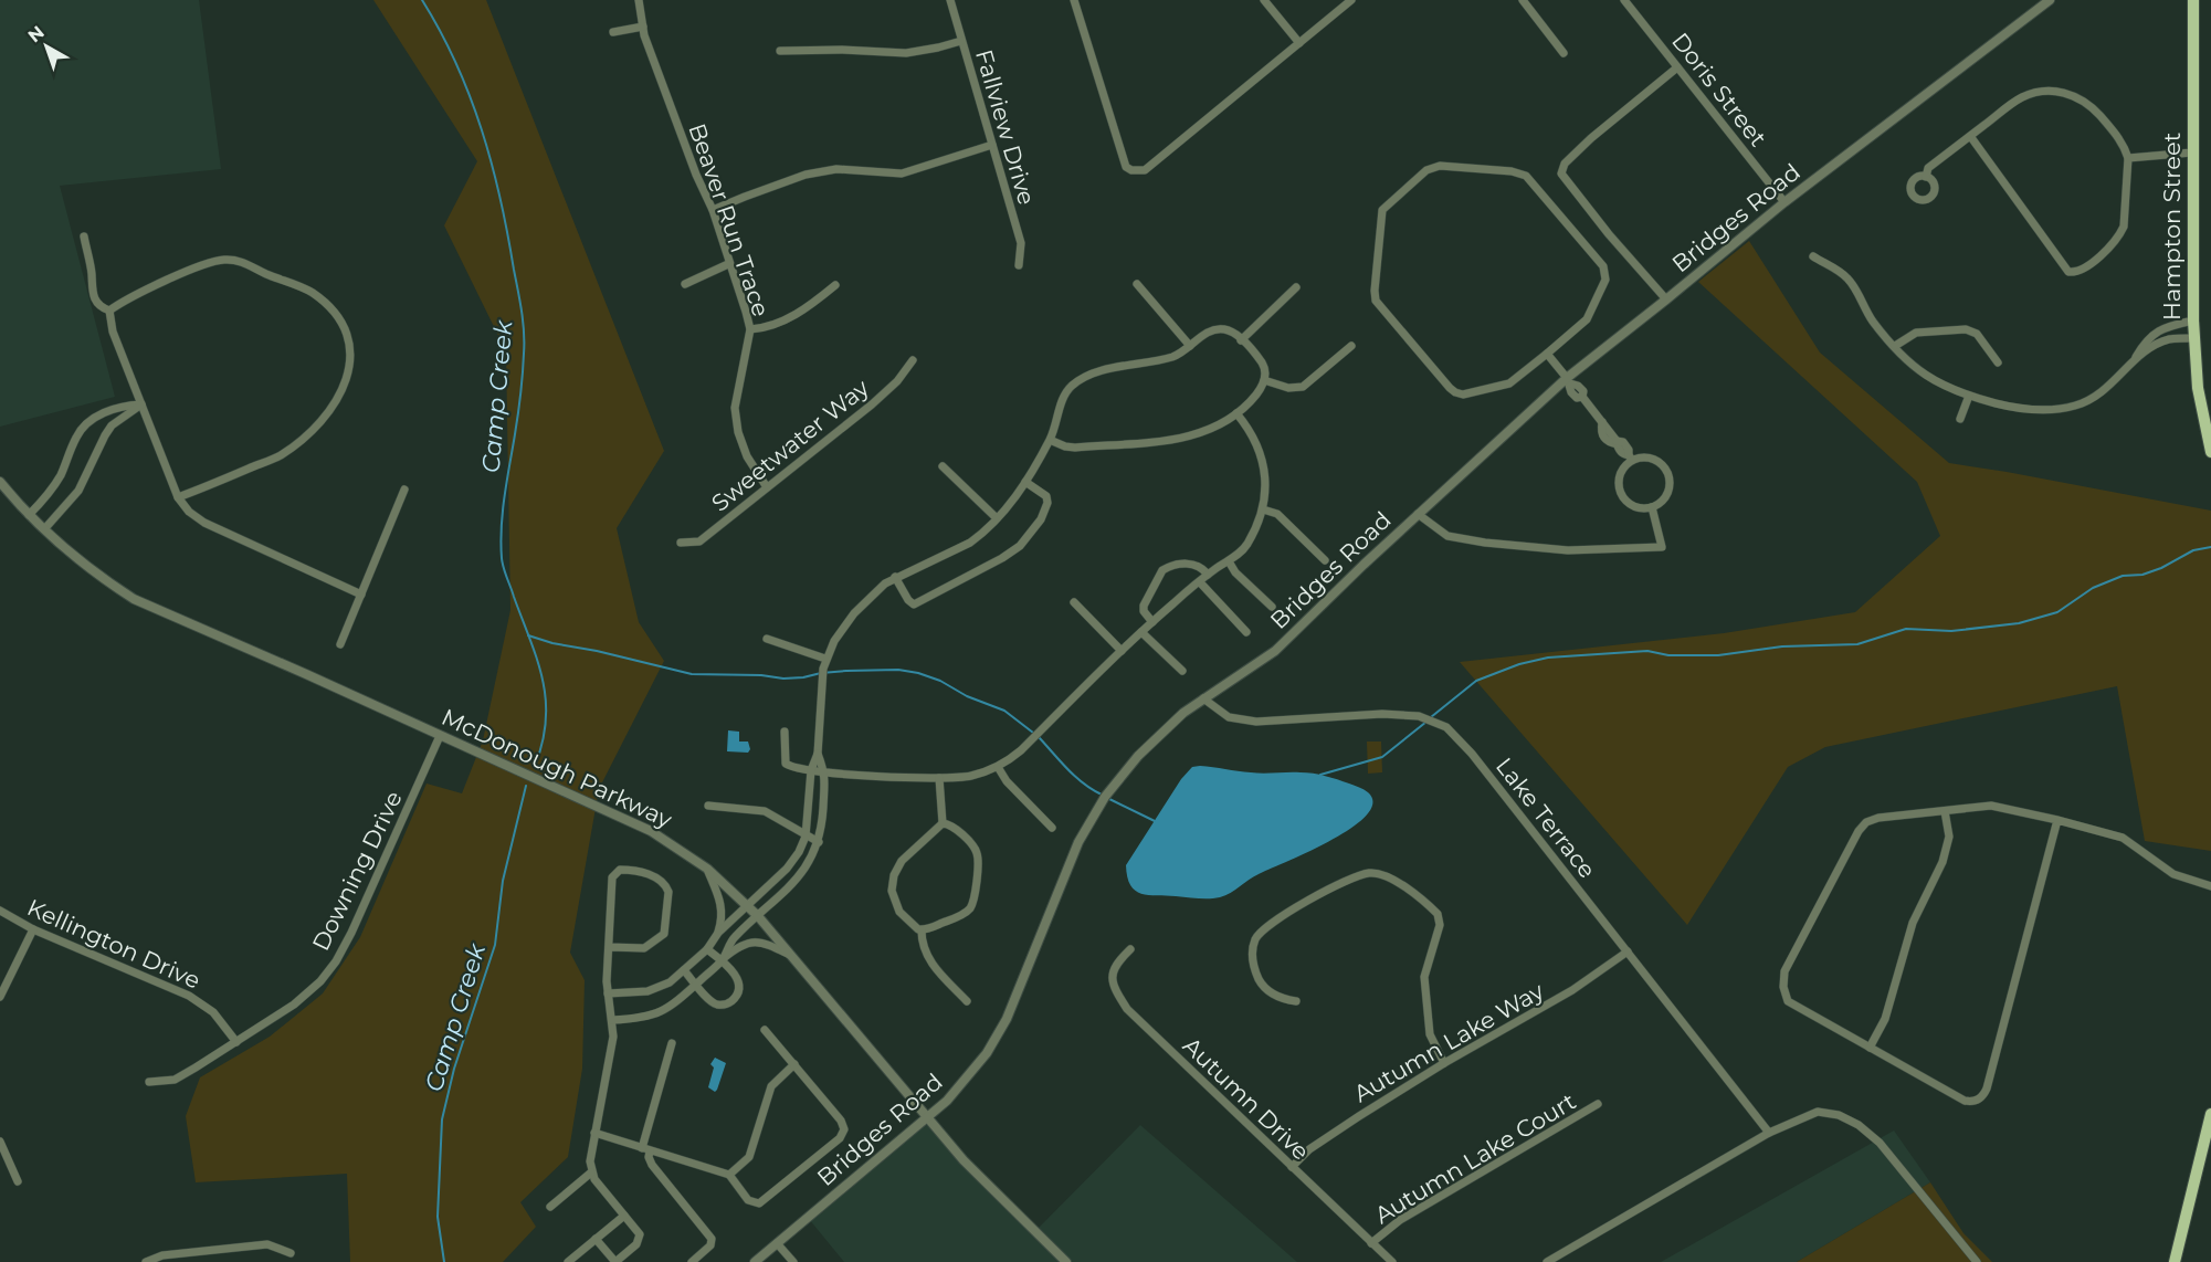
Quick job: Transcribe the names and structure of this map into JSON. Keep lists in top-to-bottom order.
{
  "streets": {
    "main road": ["Hampton Street"],
    "street": [
      "Doris Street",
      "Fallview Drive",
      "Bridges Road",
      "Beaver Run Trace",
      "Sweetwater Way",
      "McDonough Parkway",
      "Lake Terrace",
      "Downing Drive",
      "Kellington Drive",
      "Autumn Lake Way",
      "Autumn Drive",
      "Autumn Lake Court"
    ]
  },
  "crossings": [
    ["Doris Street", "Bridges Road"],
    ["Bridges Road", "McDonough Parkway"],
    ["Bridges Road", "Lake Terrace"],
    ["Beaver Run Trace", "Sweetwater Way"],
    ["McDonough Parkway", "Downing Drive"],
    ["Lake Terrace", "Autumn Lake Way"],
    ["Downing Drive", "Kellington Drive"],
    ["Autumn Lake Way", "Autumn Drive"],
    ["Autumn Drive", "Autumn Lake Court"]
  ],
  "water": ["Camp Creek"],
  "north": "top left"
}
